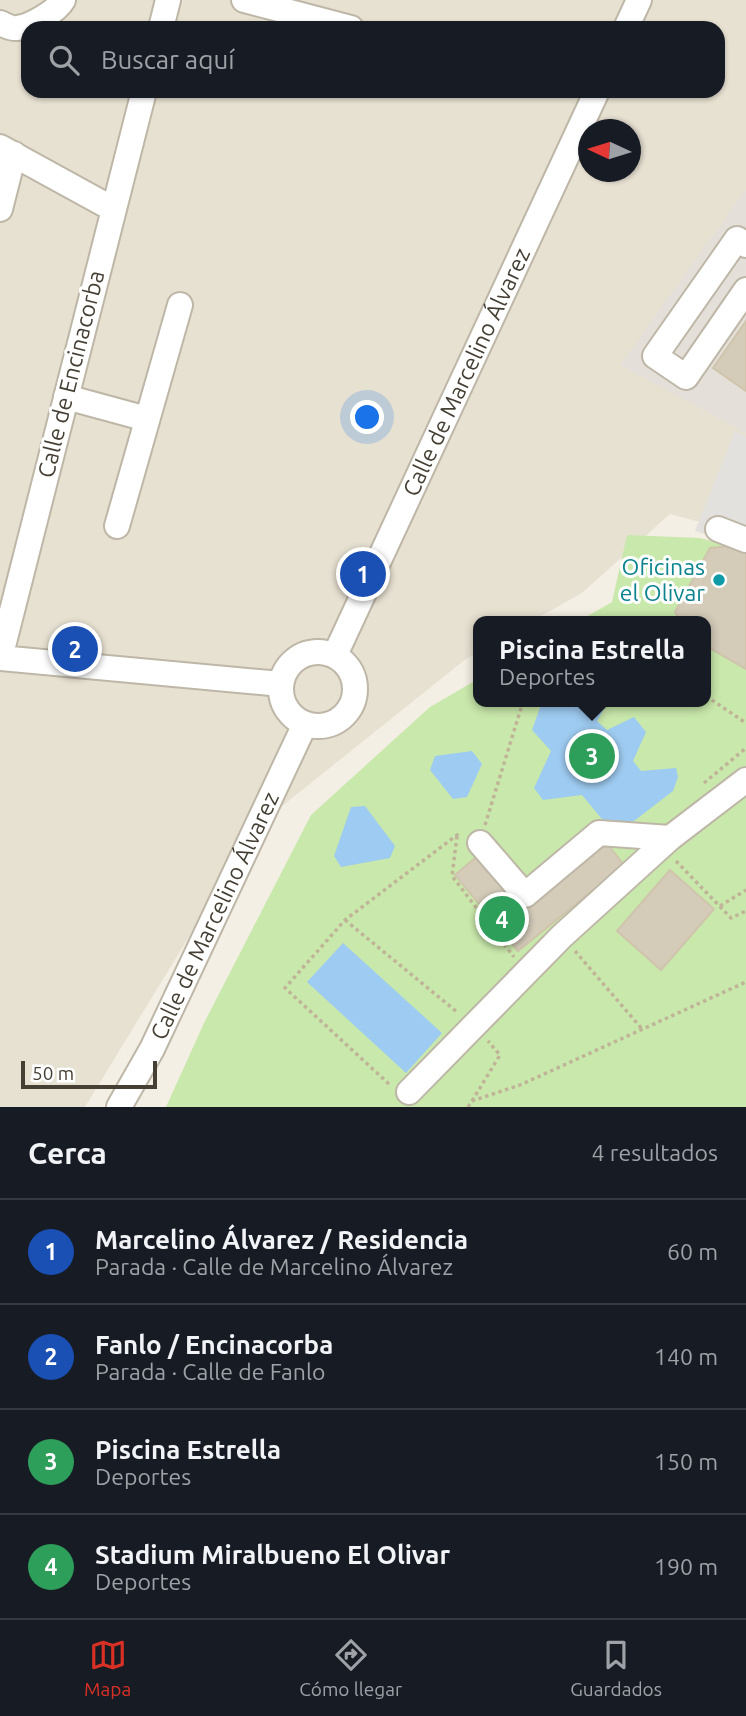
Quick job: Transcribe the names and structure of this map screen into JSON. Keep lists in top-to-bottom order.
{
  "streets": {
    "street": ["Calle de Marcelino Álvarez", "Calle de Encinacorba"]
  },
  "places": ["Oficinas el Olivar"],
  "scale_bar": "50 m",
  "north": "left",
  "page": {
    "search": "Buscar aquí",
    "pins": [
      "1",
      "2",
      "3",
      "4"
    ],
    "popup": ["Piscina Estrella", "Deportes"],
    "scale": "50 m",
    "heading": ["Cerca", "4 resultados"],
    "list": [
      {
        "mark": "1",
        "name": "Marcelino Álvarez / Residencia",
        "note": "Parada · Calle de Marcelino Álvarez",
        "value": "60 m"
      },
      {
        "mark": "2",
        "name": "Fanlo / Encinacorba",
        "note": "Parada · Calle de Fanlo",
        "value": "140 m"
      },
      {
        "mark": "3",
        "name": "Piscina Estrella",
        "note": "Deportes",
        "value": "150 m"
      },
      {
        "mark": "4",
        "name": "Stadium Miralbueno El Olivar",
        "note": "Deportes",
        "value": "190 m"
      }
    ],
    "nav": ["Mapa", "Cómo llegar", "Guardados"]
  }
}
